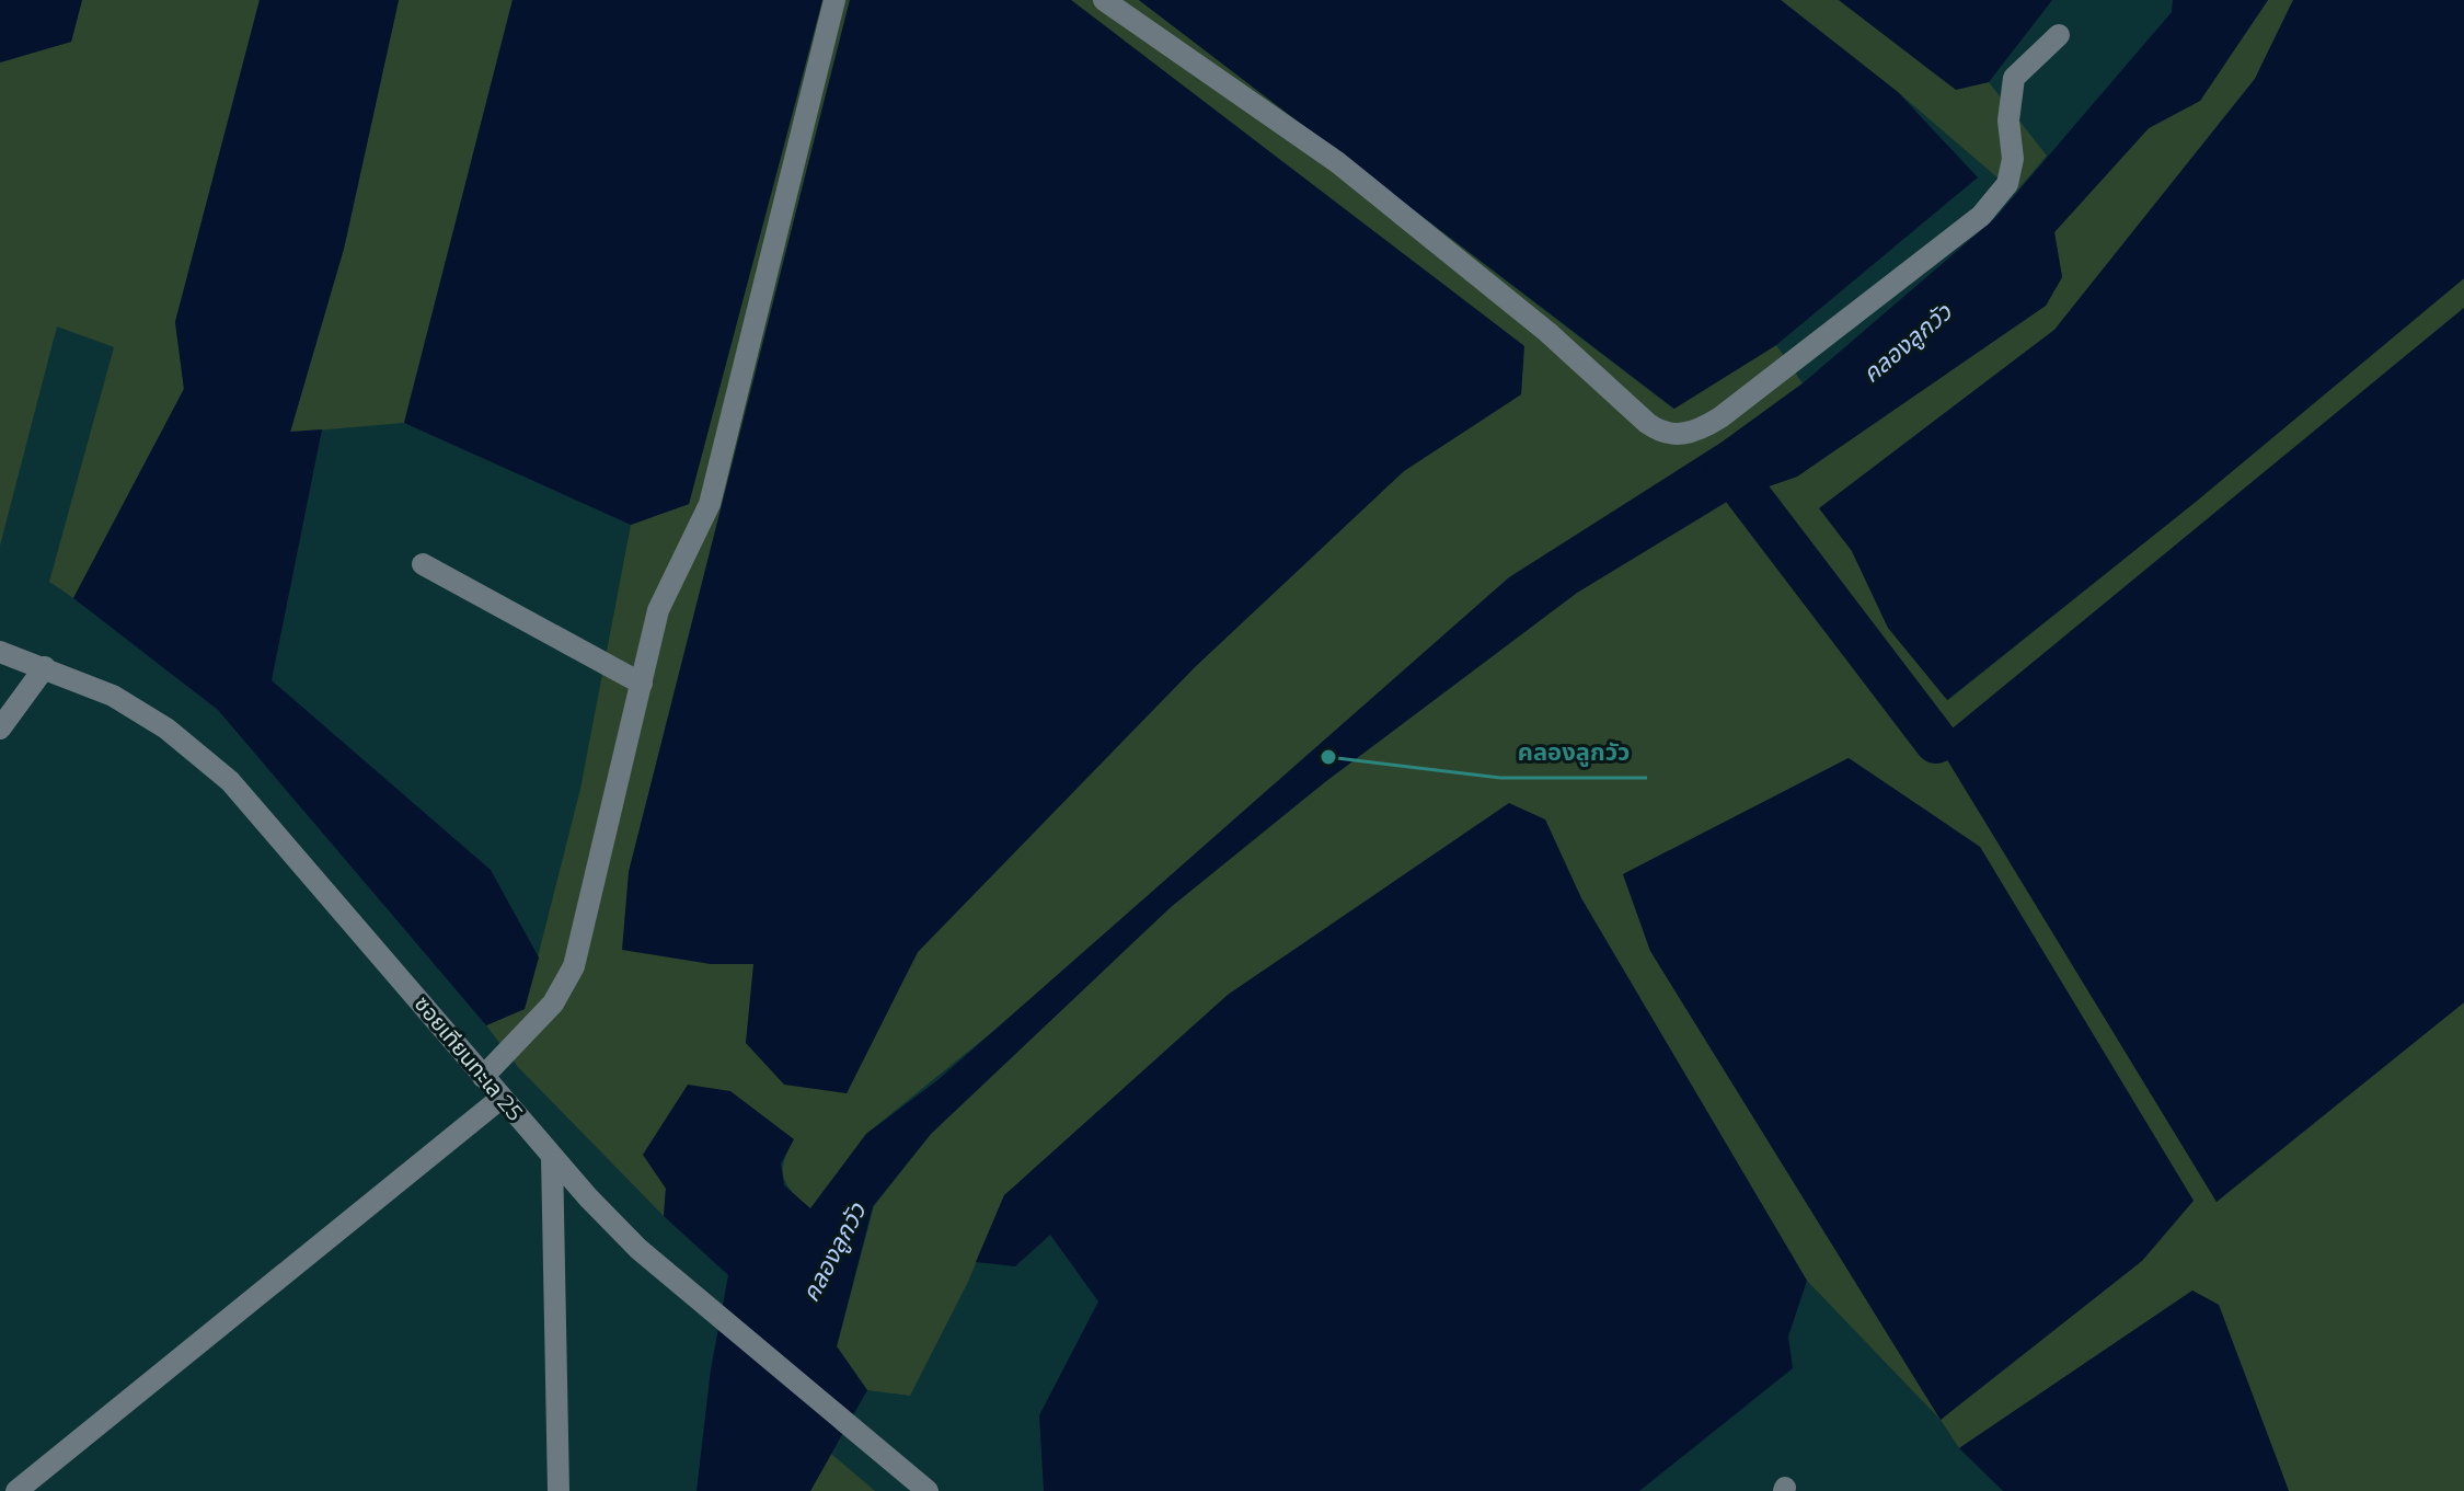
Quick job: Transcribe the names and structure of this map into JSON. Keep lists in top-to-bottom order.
{
  "streets": {
    "street": ["ซอยเทียนทะเล 25"]
  },
  "water": ["คลองลูกวัว"],
  "places": ["คลองลูกวัว"]
}
